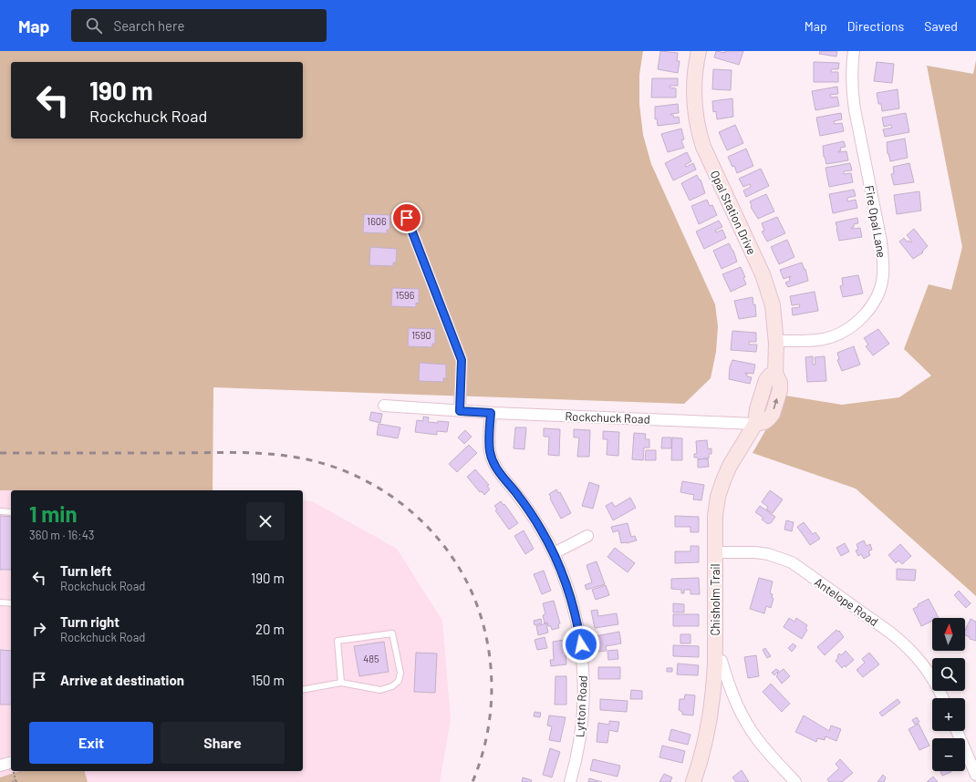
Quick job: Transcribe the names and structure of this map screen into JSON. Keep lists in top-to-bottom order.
{
  "streets": {
    "street": [
      "Opal Station Drive",
      "Fire Opal Lane",
      "Rockchuck Road",
      "Chisholm Trail",
      "Antelope Road",
      "Lytton Road"
    ]
  },
  "crossings": [
    ["Opal Station Drive", "Fire Opal Lane"],
    ["Opal Station Drive", "Rockchuck Road"],
    ["Opal Station Drive", "Chisholm Trail"],
    ["Rockchuck Road", "Chisholm Trail"],
    ["Rockchuck Road", "Lytton Road"],
    ["Chisholm Trail", "Antelope Road"]
  ],
  "house_numbers": [
    "1606",
    "1596",
    "1590",
    "485"
  ],
  "north": "top",
  "page": {
    "header": "Map",
    "search": "Search here",
    "nav": ["Map", "Directions", "Saved"],
    "turn": ["190 m", "Rockchuck Road"],
    "heading": ["1 min", "360 m · 16:43"],
    "list": [
      {
        "name": "Turn left",
        "note": "Rockchuck Road",
        "value": "190 m"
      },
      {
        "name": "Turn right",
        "note": "Rockchuck Road",
        "value": "20 m"
      },
      {
        "name": "Arrive at destination",
        "value": "150 m"
      }
    ],
    "map_buttons": ["+", "−"],
    "buttons": ["Exit", "Share"]
  }
}
